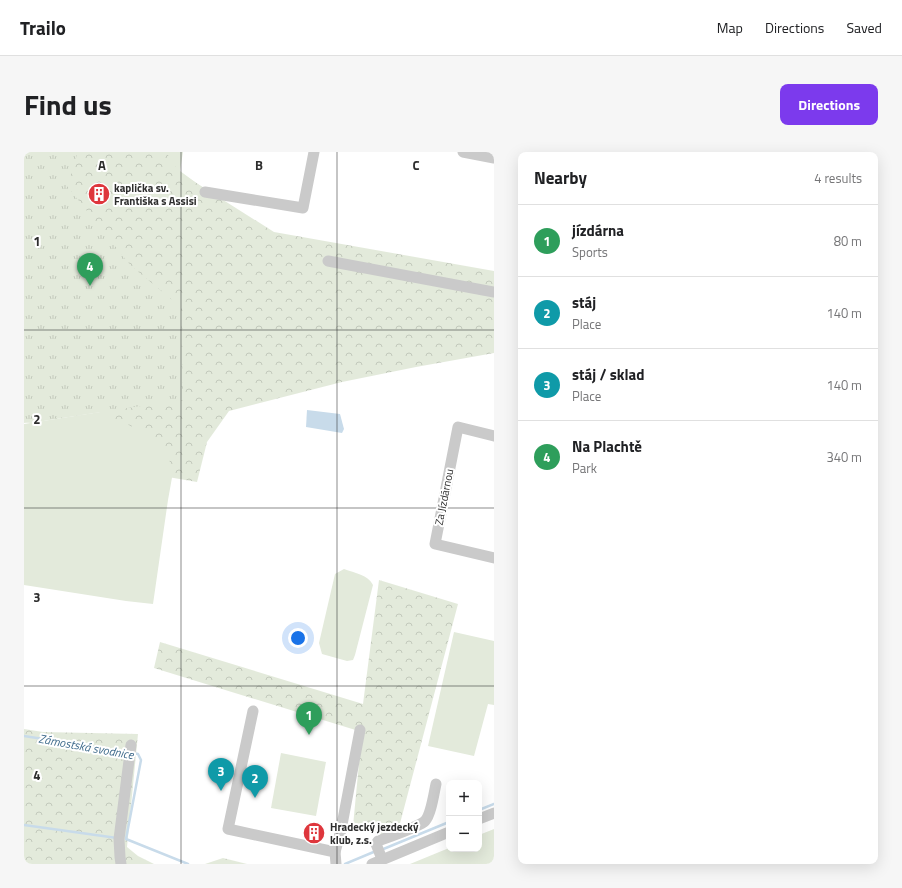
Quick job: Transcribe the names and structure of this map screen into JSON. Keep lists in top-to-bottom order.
{
  "streets": {
    "street": ["Za Jízdárnou"]
  },
  "water": ["Zámostská svodnice"],
  "places": {
    "building": ["kaplička sv. Františka s Assisi", "Hradecký jezdecký klub, z.s."]
  },
  "page": {
    "header": "Trailo",
    "nav": ["Map", "Directions", "Saved"],
    "title": "Find us",
    "buttons": "Directions",
    "heading": ["Nearby", "4 results"],
    "list": [
      {
        "mark": "1",
        "name": "jízdárna",
        "note": "Sports",
        "value": "80 m"
      },
      {
        "mark": "2",
        "name": "stáj",
        "note": "Place",
        "value": "140 m"
      },
      {
        "mark": "3",
        "name": "stáj / sklad",
        "note": "Place",
        "value": "140 m"
      },
      {
        "mark": "4",
        "name": "Na Plachtě",
        "note": "Park",
        "value": "340 m"
      }
    ],
    "pins": [
      "4",
      "1",
      "3",
      "2"
    ],
    "map_buttons": ["+", "−"]
  },
  "grid": {
    "columns": ["A", "B", "C"],
    "rows": [
      "1",
      "2",
      "3",
      "4"
    ]
  }
}
